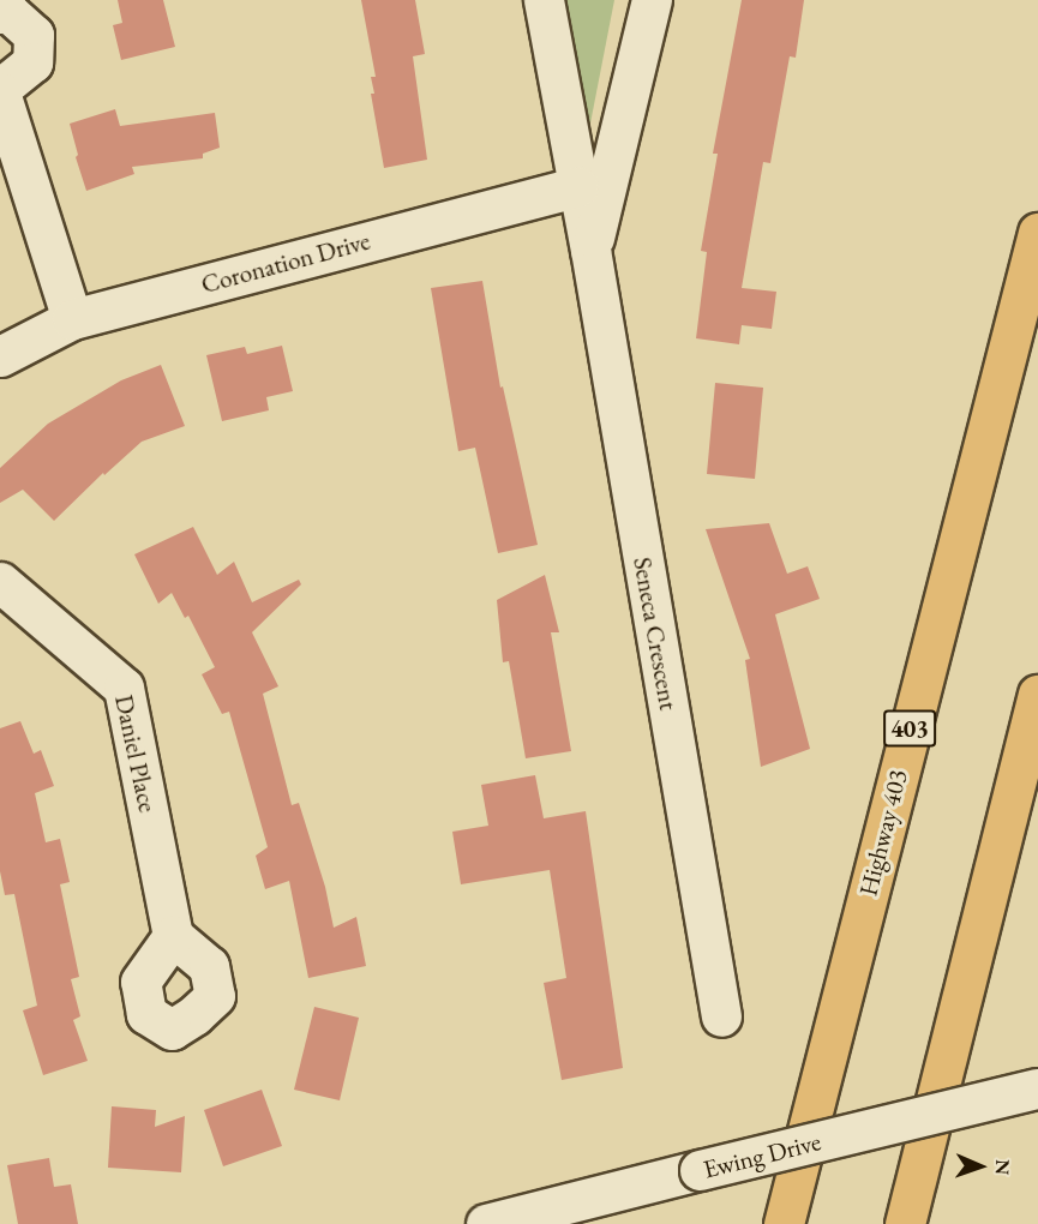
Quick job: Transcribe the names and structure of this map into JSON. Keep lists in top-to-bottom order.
{
  "streets": {
    "highway": ["403", "Highway 403"],
    "street": [
      "Coronation Drive",
      "Seneca Crescent",
      "Daniel Place",
      "Ewing Drive"
    ]
  },
  "crossings": [
    ["Coronation Drive", "Seneca Crescent"]
  ],
  "north": "right"
}
